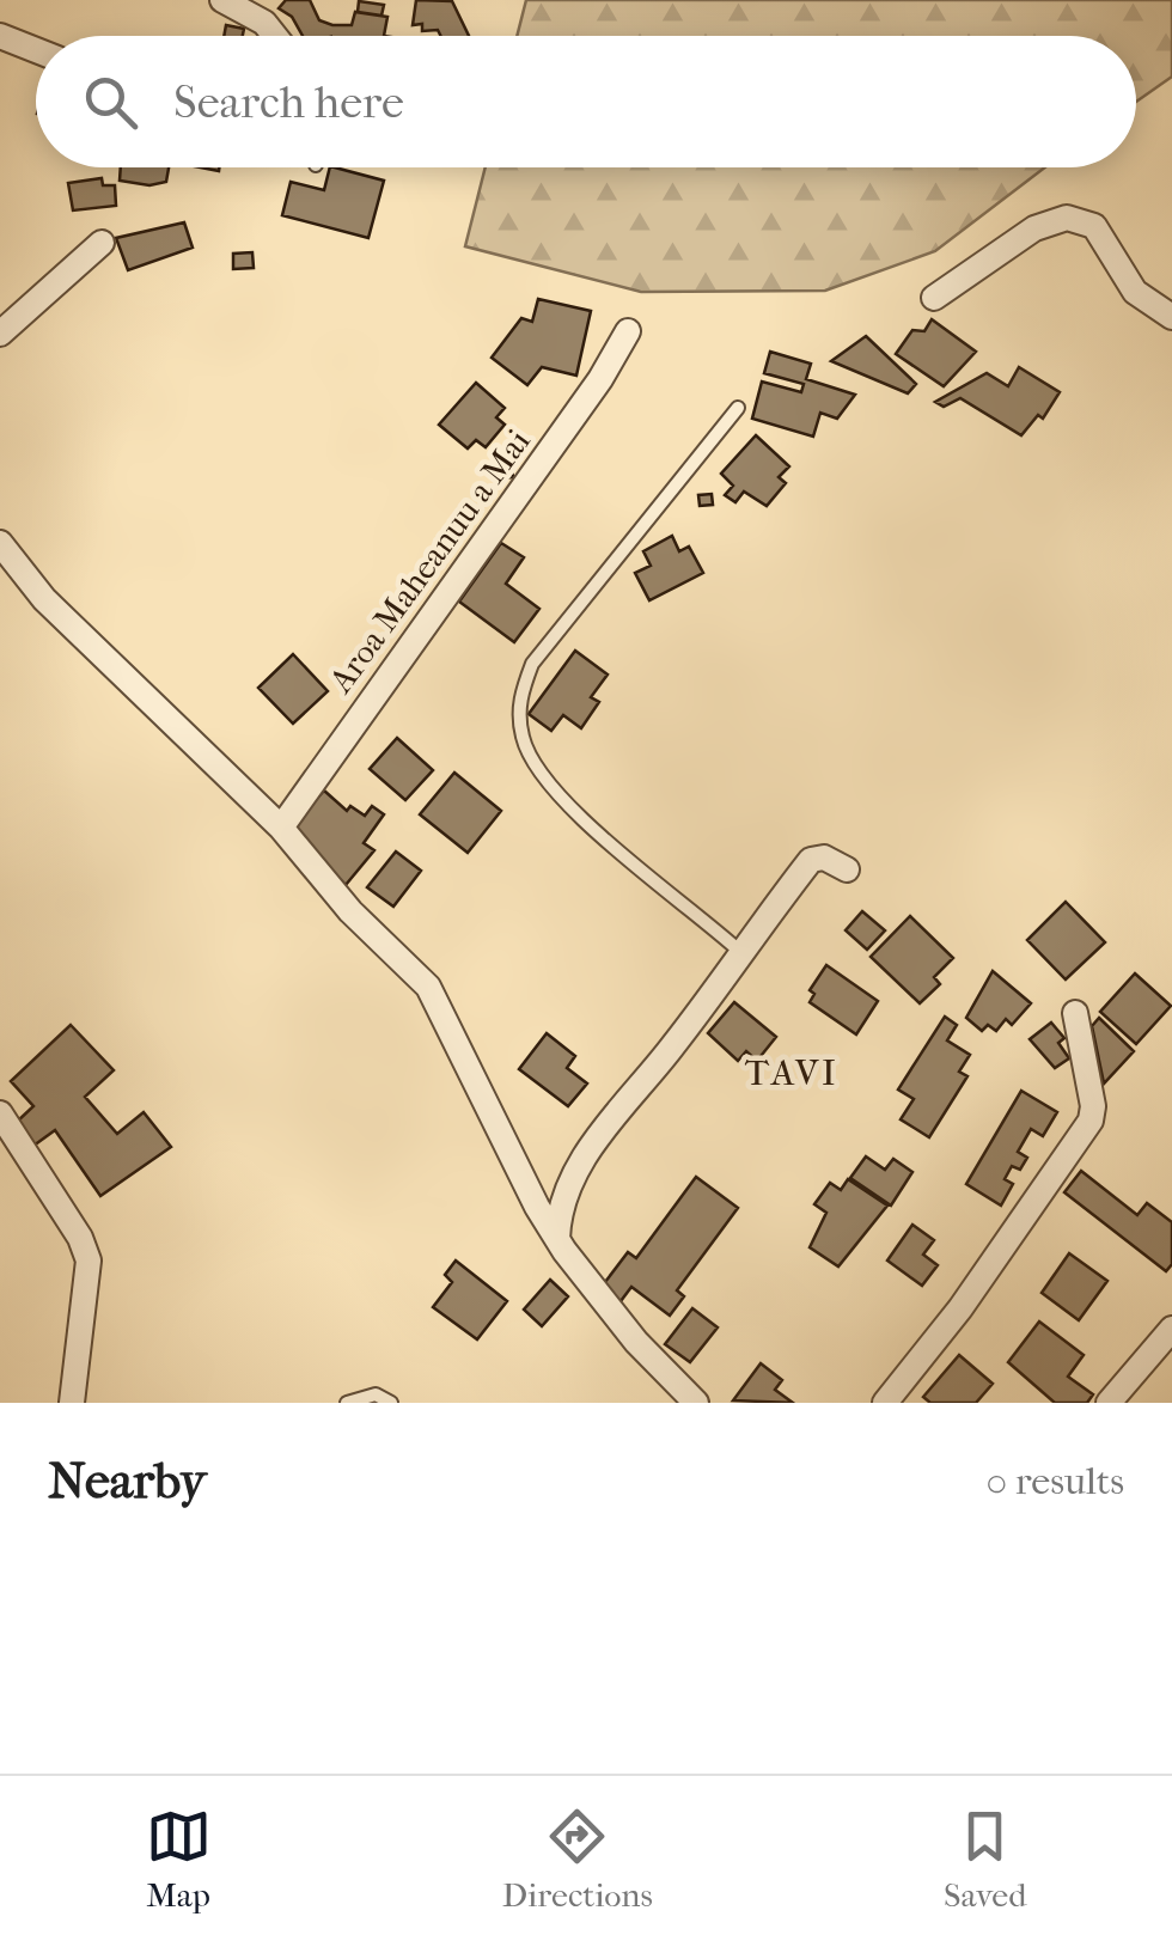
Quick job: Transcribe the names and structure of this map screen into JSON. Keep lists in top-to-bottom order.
{
  "streets": {
    "street": ["Aroa Maheanuu a Mai"]
  },
  "districts": ["TAVI"],
  "page": {
    "search": "Search here",
    "heading": ["Nearby", "0 results"],
    "nav": ["Map", "Directions", "Saved"]
  }
}
